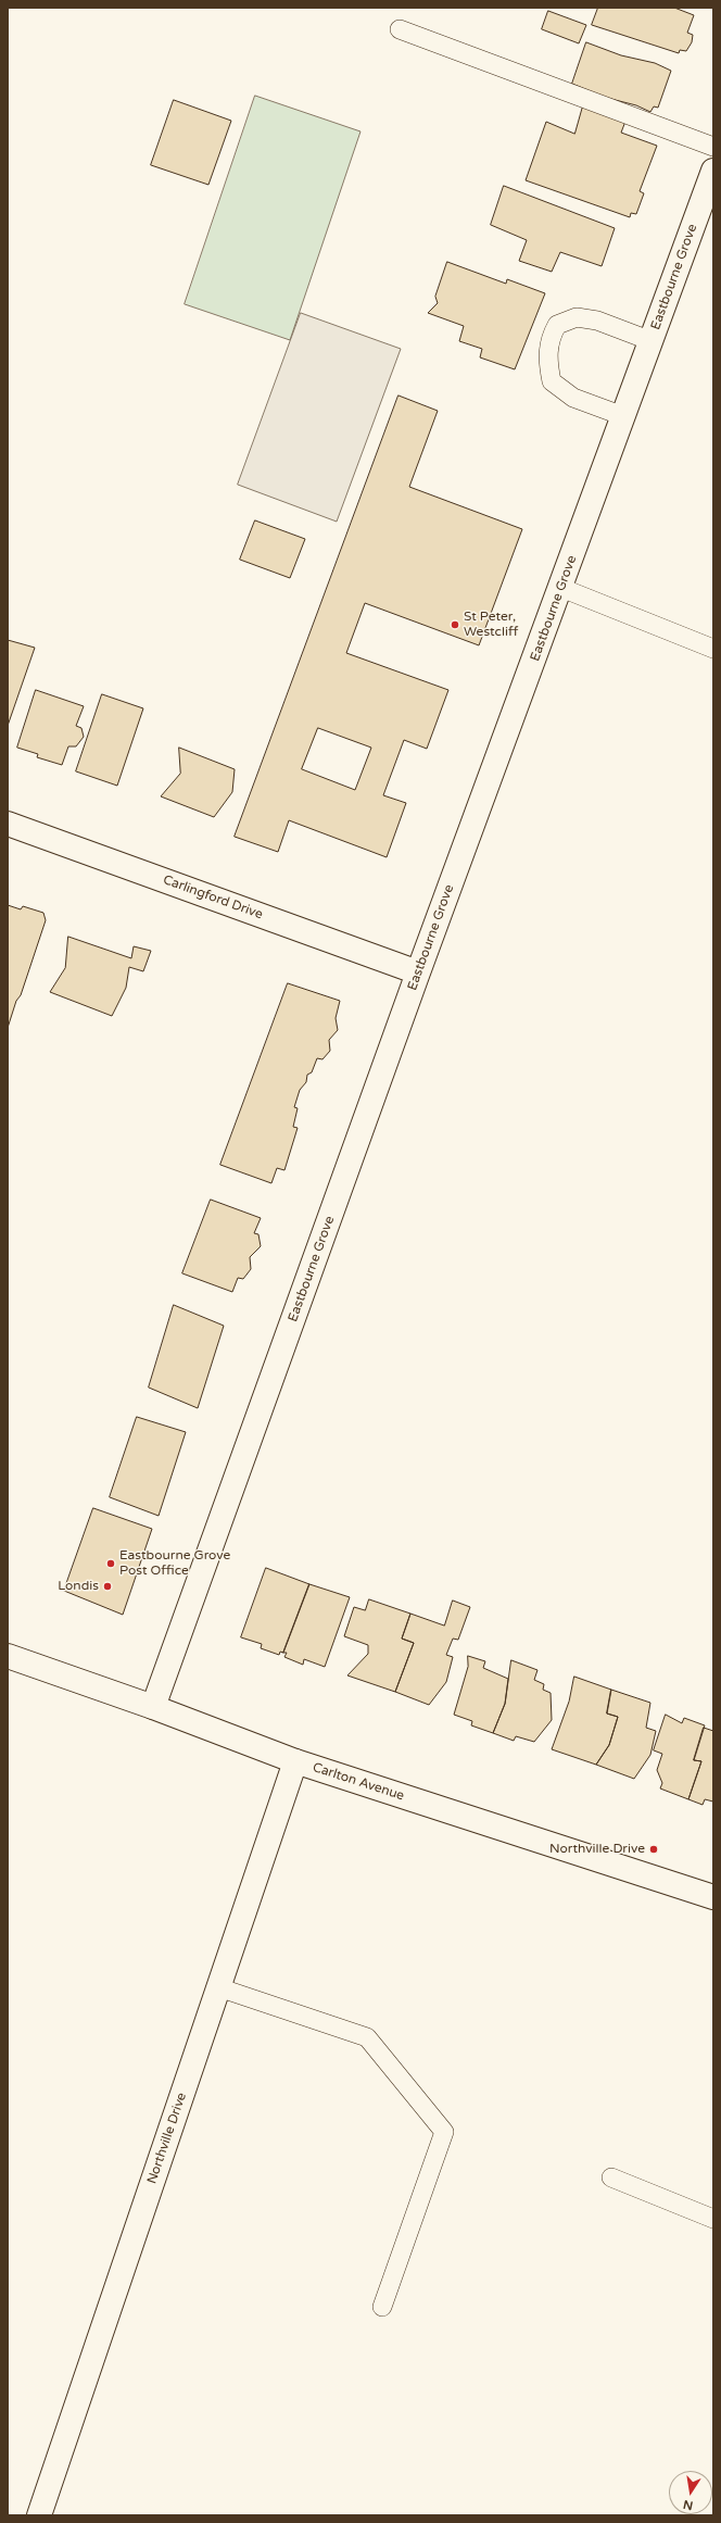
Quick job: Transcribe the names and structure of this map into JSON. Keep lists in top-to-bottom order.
{
  "streets": {
    "street": [
      "Eastbourne Grove",
      "Carlingford Drive",
      "Carlton Avenue",
      "Northville Drive"
    ]
  },
  "crossings": [
    ["Eastbourne Grove", "Carlingford Drive"],
    ["Eastbourne Grove", "Carlton Avenue"],
    ["Carlton Avenue", "Northville Drive"]
  ],
  "places": [
    "St Peter, Westcliff",
    "Eastbourne Grove Post Office",
    "Londis",
    "Northville Drive"
  ],
  "north": "bottom"
}
